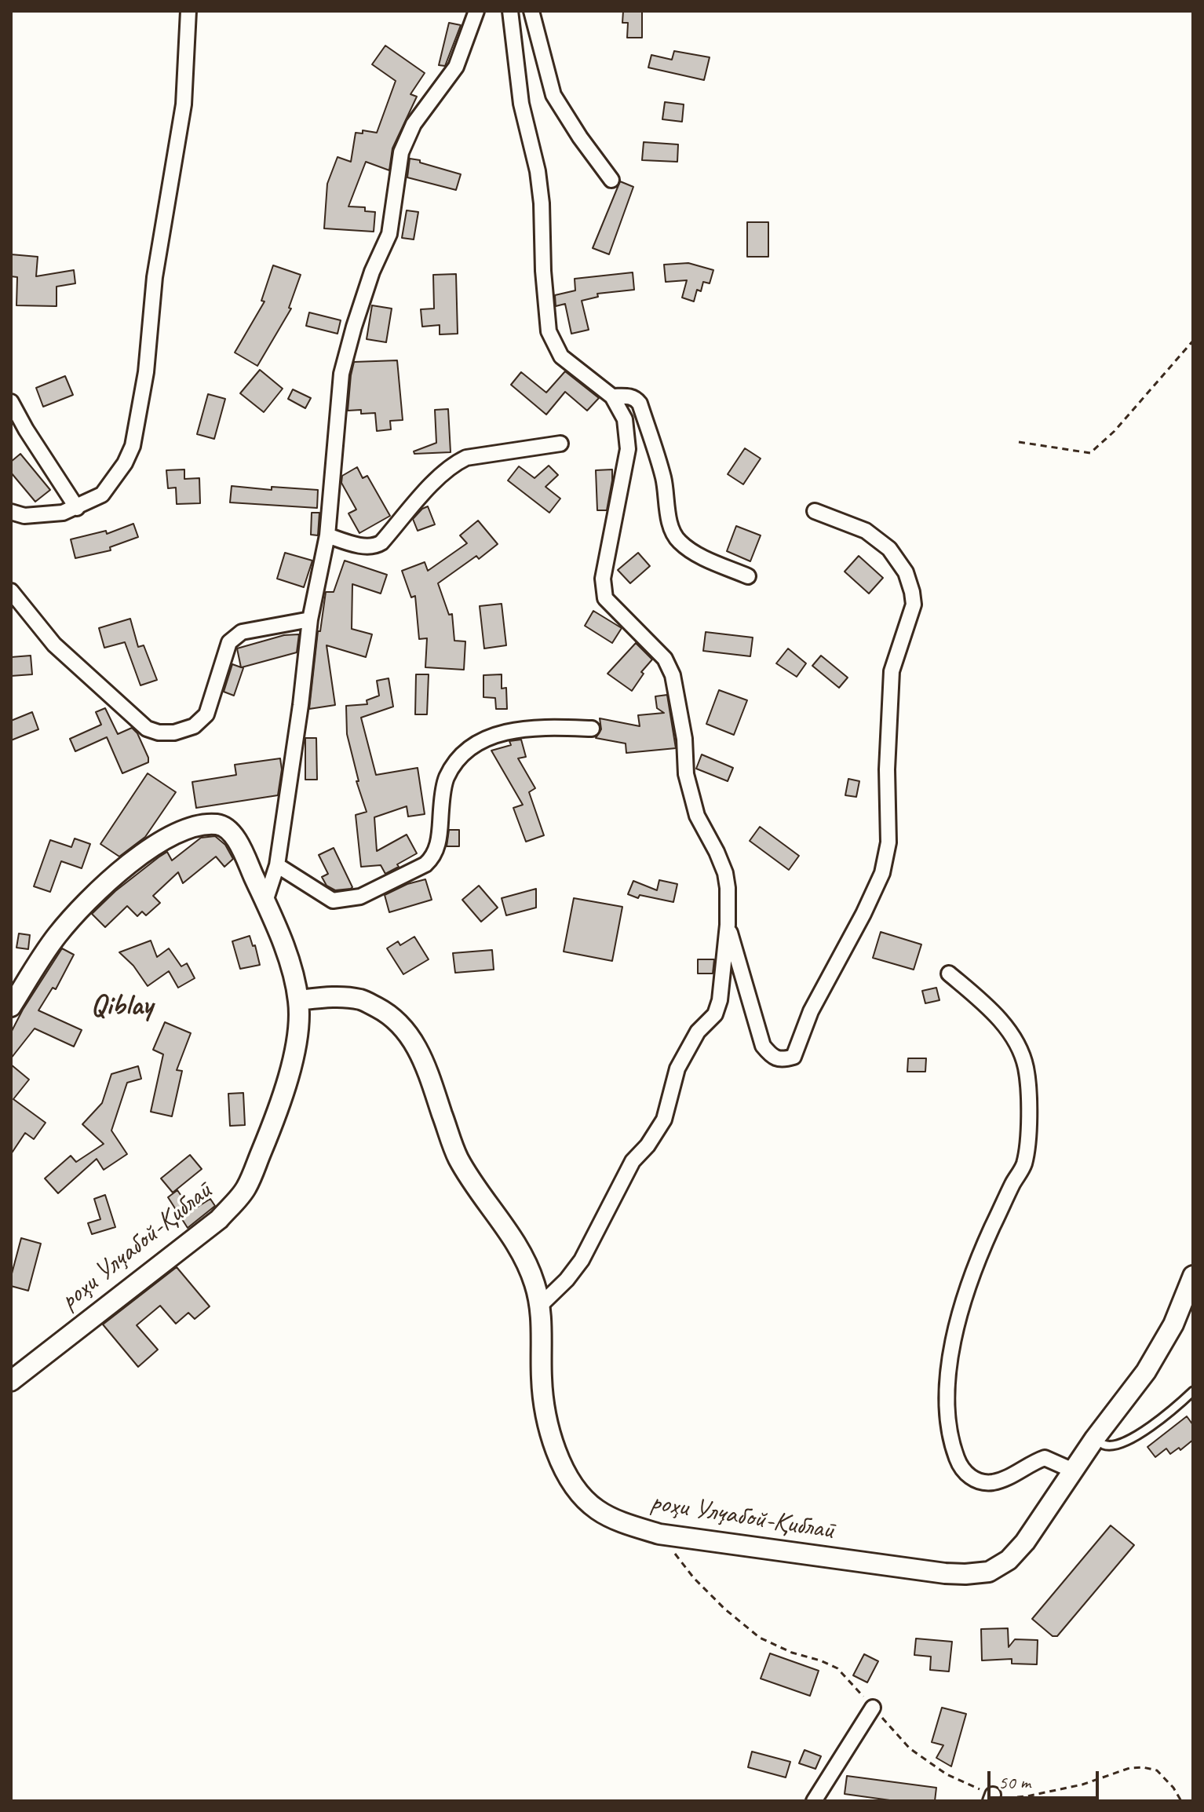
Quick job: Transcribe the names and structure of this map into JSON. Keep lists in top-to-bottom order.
{
  "streets": {
    "street": ["роҳи Улҷабой-Қиблаӣ"]
  },
  "districts": ["Qiblay"],
  "scale_bar": "50 m"
}
